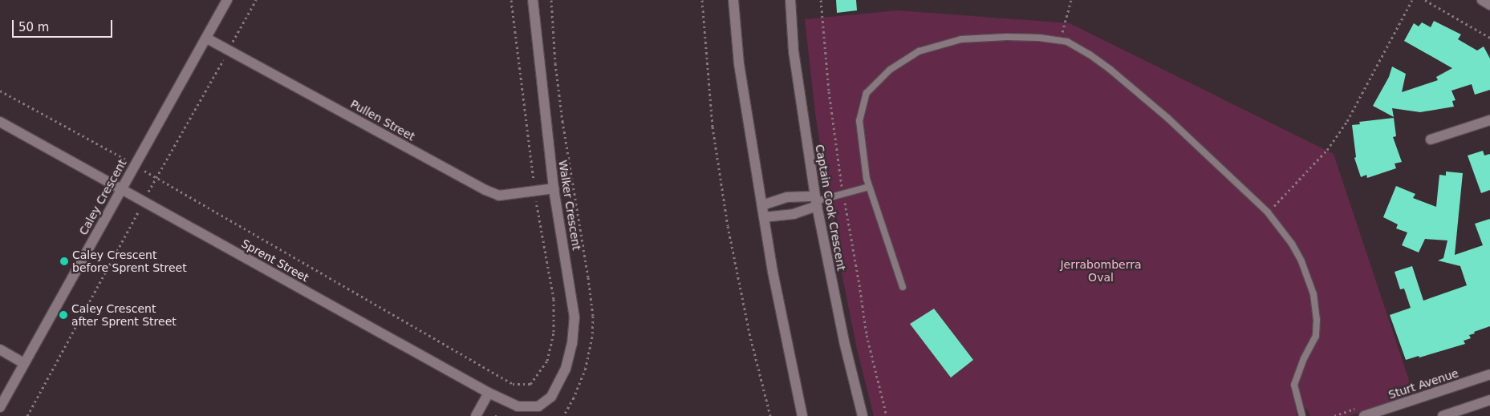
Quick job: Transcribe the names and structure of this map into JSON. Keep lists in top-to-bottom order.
{
  "streets": {
    "street": [
      "Pullen Street",
      "Caley Crescent",
      "Walker Crescent",
      "Captain Cook Crescent",
      "Sprent Street",
      "Sturt Avenue"
    ]
  },
  "crossings": [
    ["Pullen Street", "Caley Crescent"],
    ["Pullen Street", "Walker Crescent"],
    ["Caley Crescent", "Sprent Street"],
    ["Walker Crescent", "Sprent Street"]
  ],
  "parks": ["Jerrabomberra Oval"],
  "places": ["Caley Crescent before Sprent Street", "Caley Crescent after Sprent Street"],
  "scale_bar": "50 m"
}
